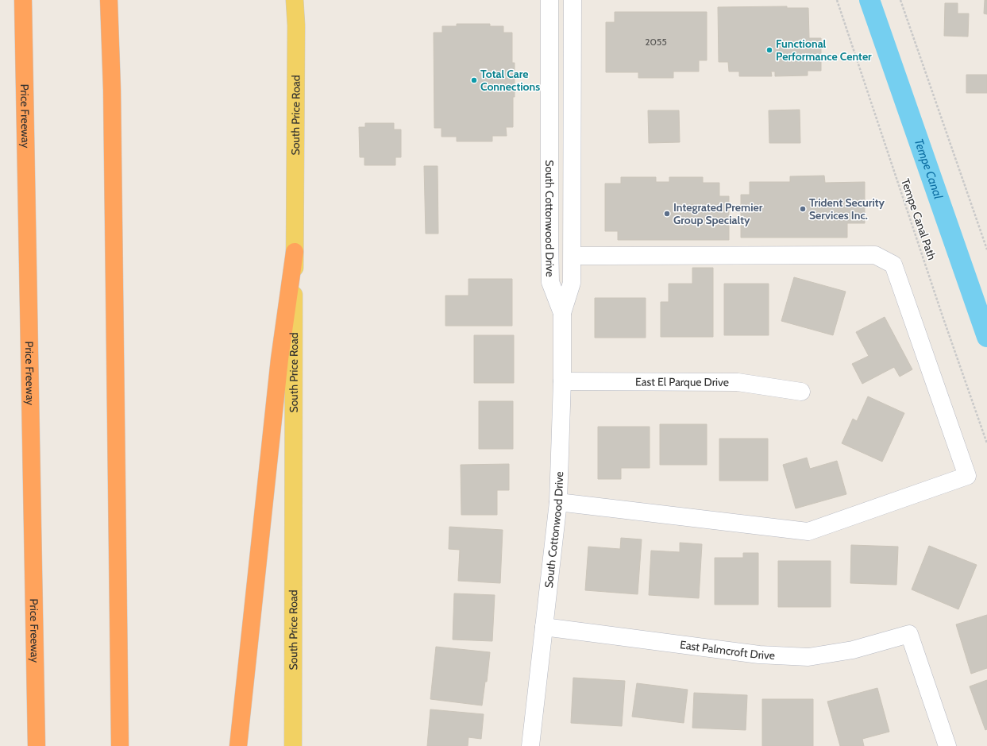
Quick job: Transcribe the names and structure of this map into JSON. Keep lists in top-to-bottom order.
{
  "streets": {
    "highway": ["Price Freeway"],
    "main road": ["South Price Road"],
    "street": ["South Cottonwood Drive", "East El Parque Drive", "East Palmcroft Drive"],
    "path": ["Tempe Canal Path"]
  },
  "crossings": [
    ["South Cottonwood Drive", "East El Parque Drive"],
    ["South Cottonwood Drive", "East Palmcroft Drive"]
  ],
  "water": ["Tempe Canal"],
  "places": [
    "Functional Performance Center",
    "Total Care Connections",
    "Trident Security Services Inc.",
    "Integrated Premier Group Specialty"
  ],
  "house_numbers": ["2055"]
}
